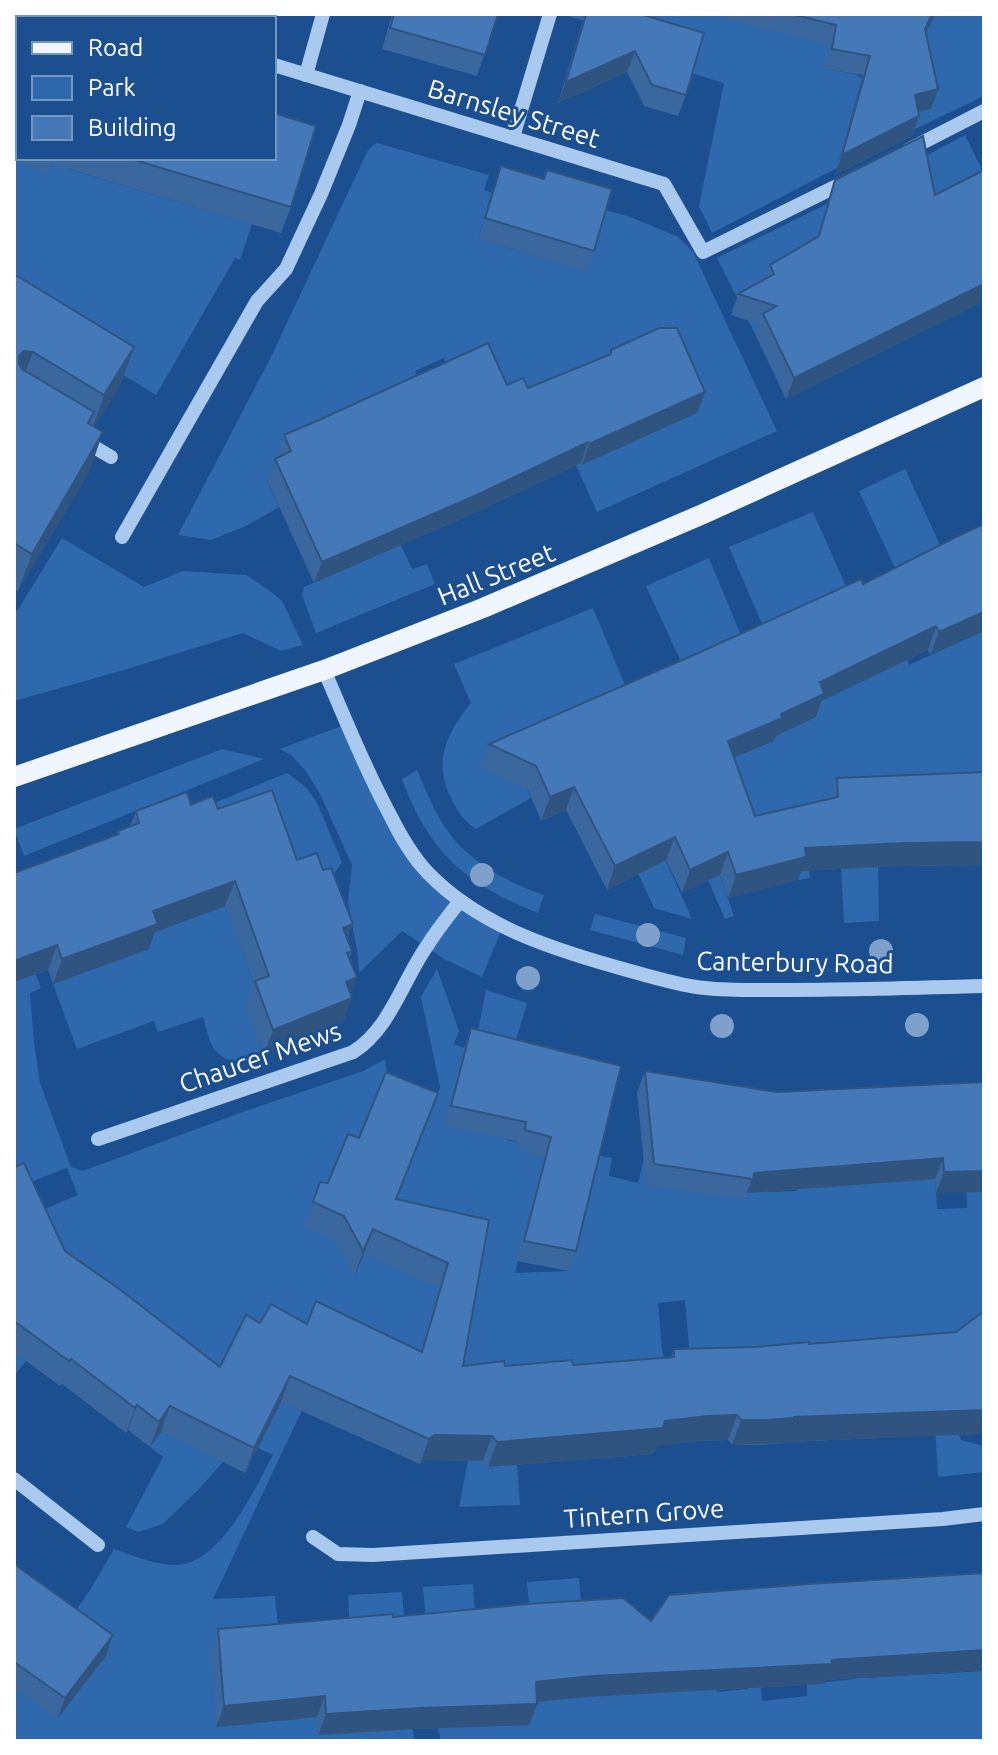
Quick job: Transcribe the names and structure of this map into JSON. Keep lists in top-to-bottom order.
{
  "streets": {
    "main road": ["Hall Street"],
    "street": [
      "Barnsley Street",
      "Canterbury Road",
      "Chaucer Mews",
      "Tintern Grove"
    ]
  },
  "crossings": [
    ["Hall Street", "Canterbury Road"],
    ["Canterbury Road", "Chaucer Mews"]
  ],
  "legend": ["Road", "Park", "Building"]
}
